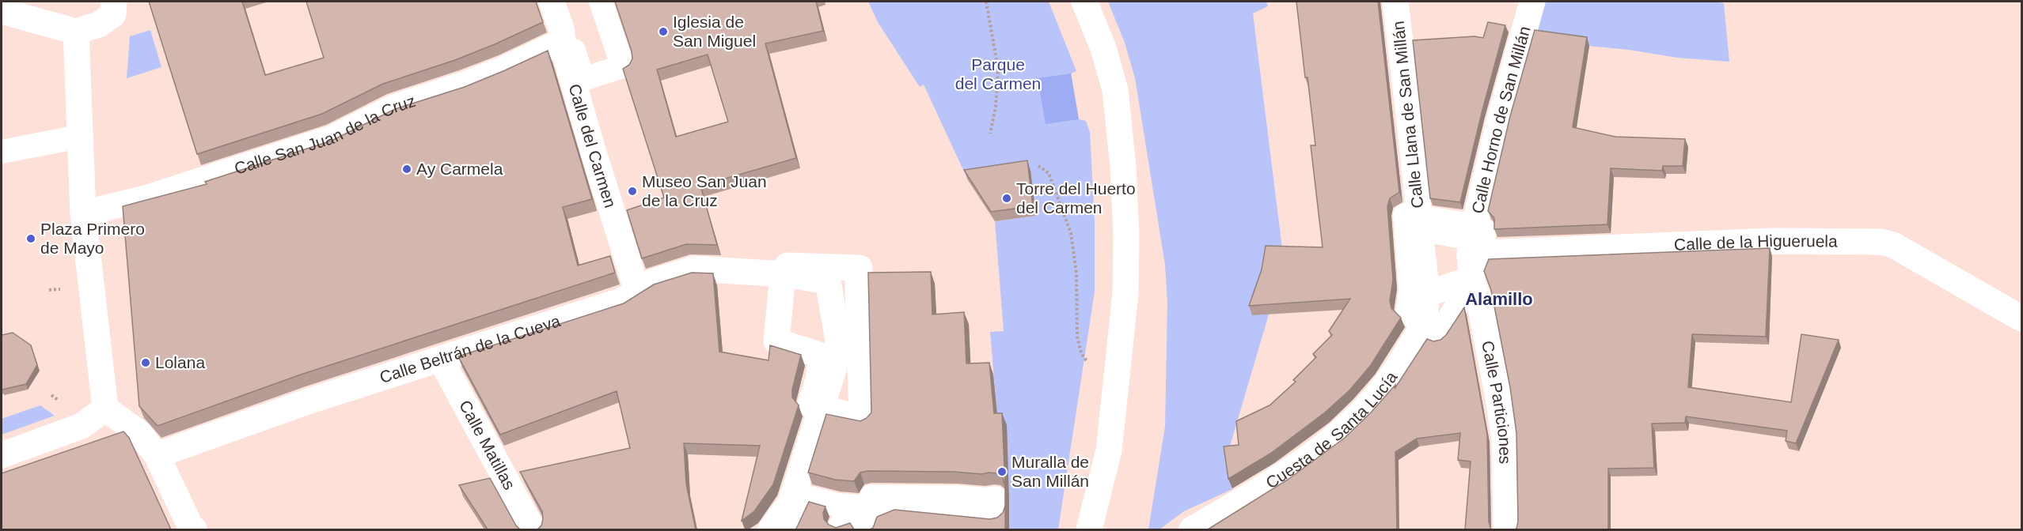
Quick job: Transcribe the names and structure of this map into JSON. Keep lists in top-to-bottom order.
{
  "streets": {
    "street": [
      "Calle Llana de San Millán",
      "Calle Horno de San Millán",
      "Calle San Juan de la Cruz",
      "Calle del Carmen",
      "Calle de la Higueruela",
      "Calle Beltrán de la Cueva",
      "Calle Particiones",
      "Cuesta de Santa Lucía",
      "Calle Matillas"
    ]
  },
  "crossings": [
    ["Calle Llana de San Millán", "Cuesta de Santa Lucía"],
    ["Calle Horno de San Millán", "Calle de la Higueruela"],
    ["Calle Horno de San Millán", "Calle Particiones"],
    ["Calle San Juan de la Cruz", "Calle del Carmen"],
    ["Calle del Carmen", "Calle Beltrán de la Cueva"],
    ["Calle de la Higueruela", "Calle Particiones"],
    ["Calle Beltrán de la Cueva", "Calle Matillas"]
  ],
  "districts": ["Alamillo"],
  "parks": ["Parque del Carmen"],
  "places": [
    "Iglesia de San Miguel",
    "Ay Carmela",
    "Museo San Juan de la Cruz",
    "Torre del Huerto del Carmen",
    "Plaza Primero de Mayo",
    "Lolana",
    "Muralla de San Millán"
  ]
}
